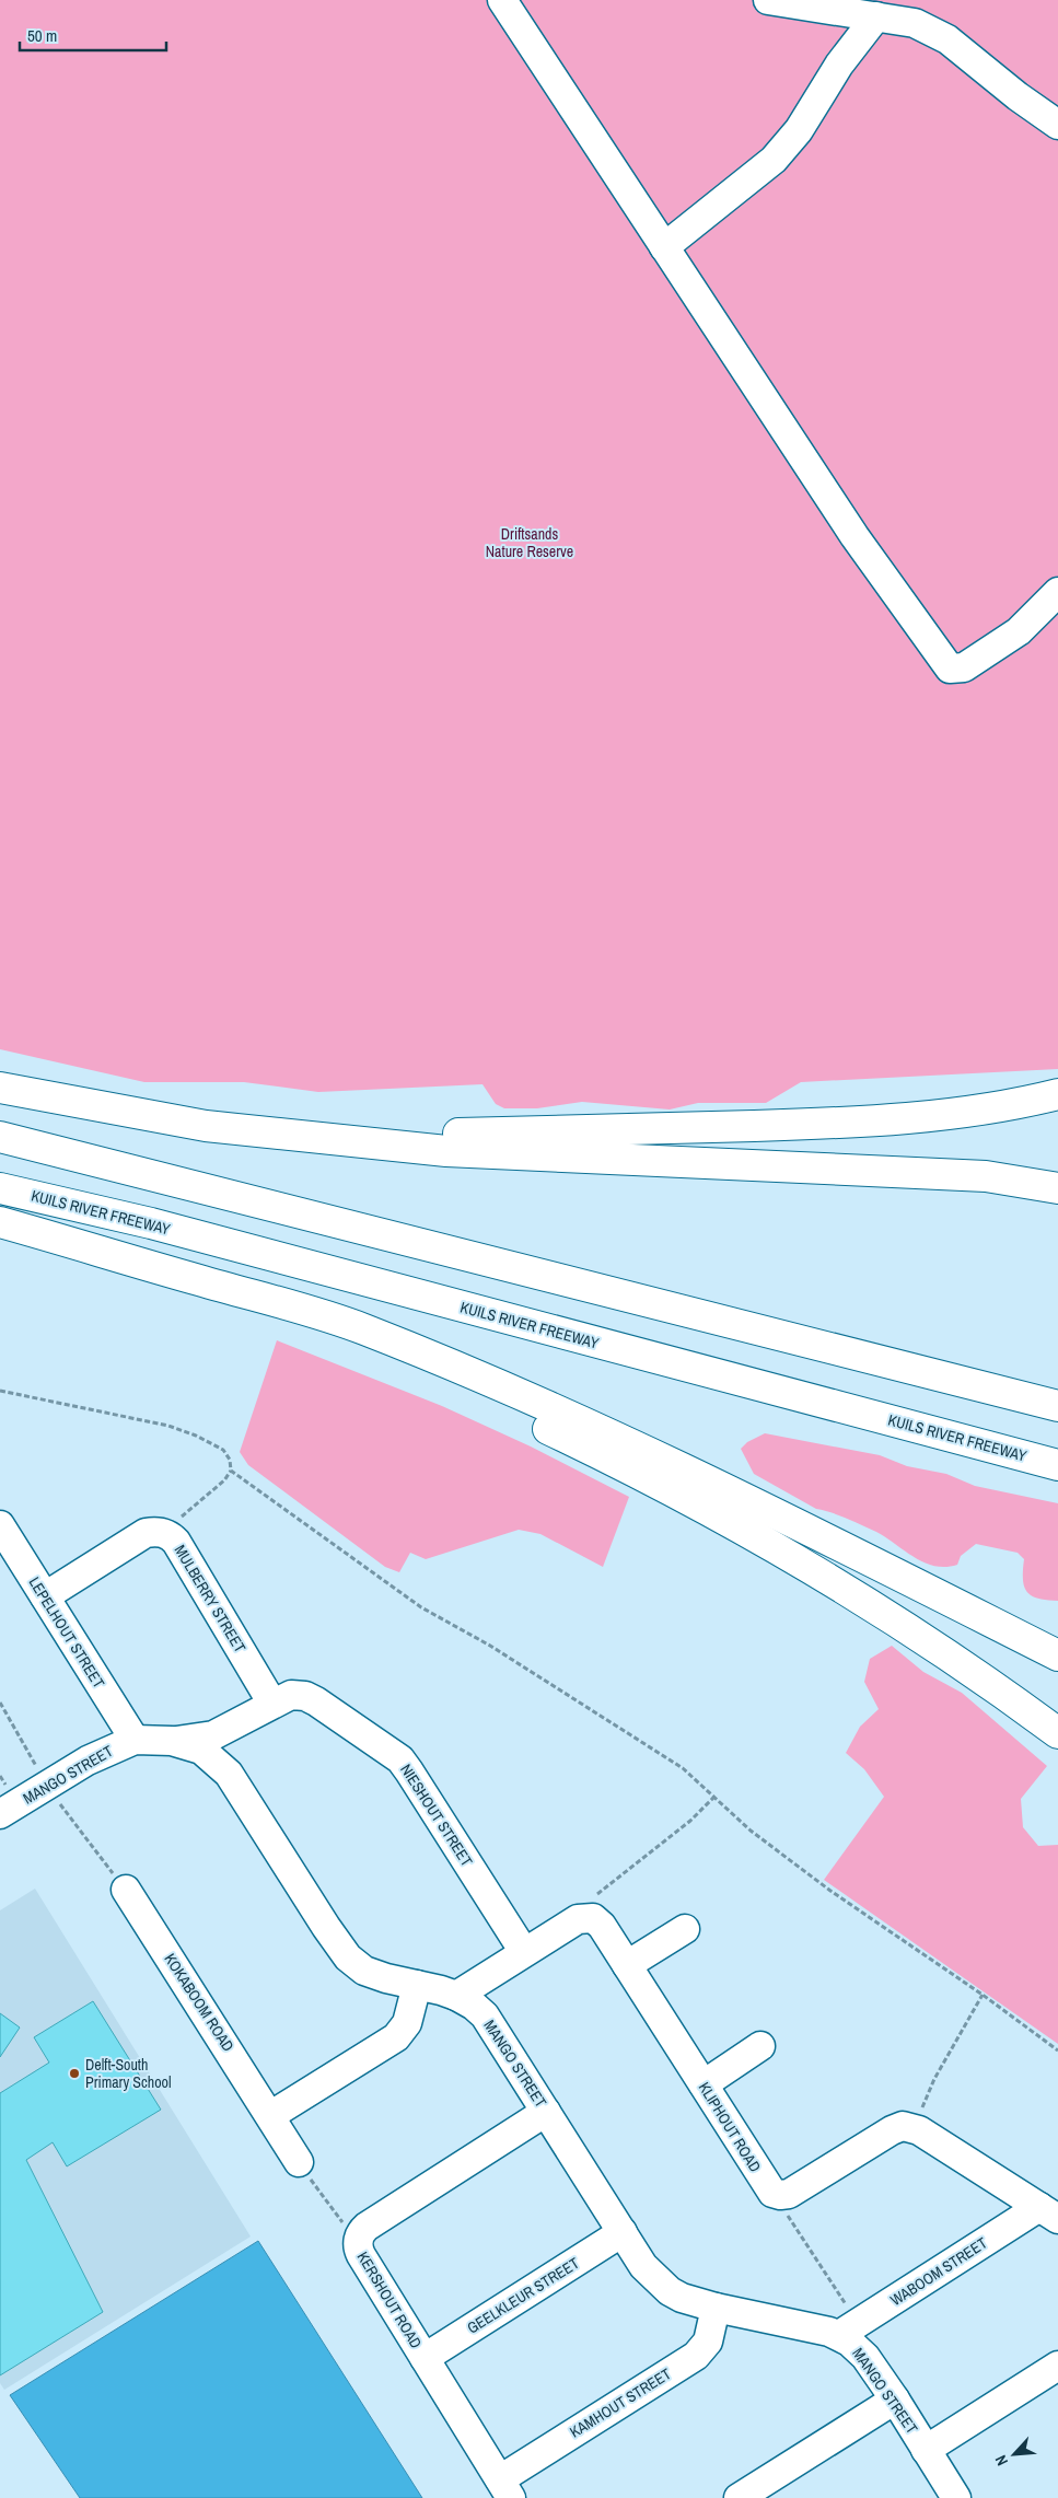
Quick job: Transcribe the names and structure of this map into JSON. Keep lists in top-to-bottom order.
{
  "streets": {
    "highway": ["KUILS RIVER FREEWAY"],
    "street": [
      "MULBERRY STREET",
      "LEPELHOUT STREET",
      "MANGO STREET",
      "NIESHOUT STREET",
      "KOKABOOM ROAD",
      "KLIPHOUT ROAD",
      "WABOOM STREET",
      "GEELKLEUR STREET",
      "KERSHOUT ROAD",
      "KAMHOUT STREET"
    ]
  },
  "crossings": [
    ["MULBERRY STREET", "LEPELHOUT STREET"],
    ["MULBERRY STREET", "NIESHOUT STREET"],
    ["LEPELHOUT STREET", "MANGO STREET"],
    ["MANGO STREET", "NIESHOUT STREET"],
    ["MANGO STREET", "WABOOM STREET"],
    ["MANGO STREET", "GEELKLEUR STREET"],
    ["MANGO STREET", "KERSHOUT ROAD"],
    ["MANGO STREET", "KAMHOUT STREET"],
    ["GEELKLEUR STREET", "KERSHOUT ROAD"],
    ["KERSHOUT ROAD", "KAMHOUT STREET"]
  ],
  "parks": ["Driftsands Nature Reserve"],
  "places": ["Delft-South Primary School"],
  "scale_bar": "50 m",
  "north": "bottom left"
}
